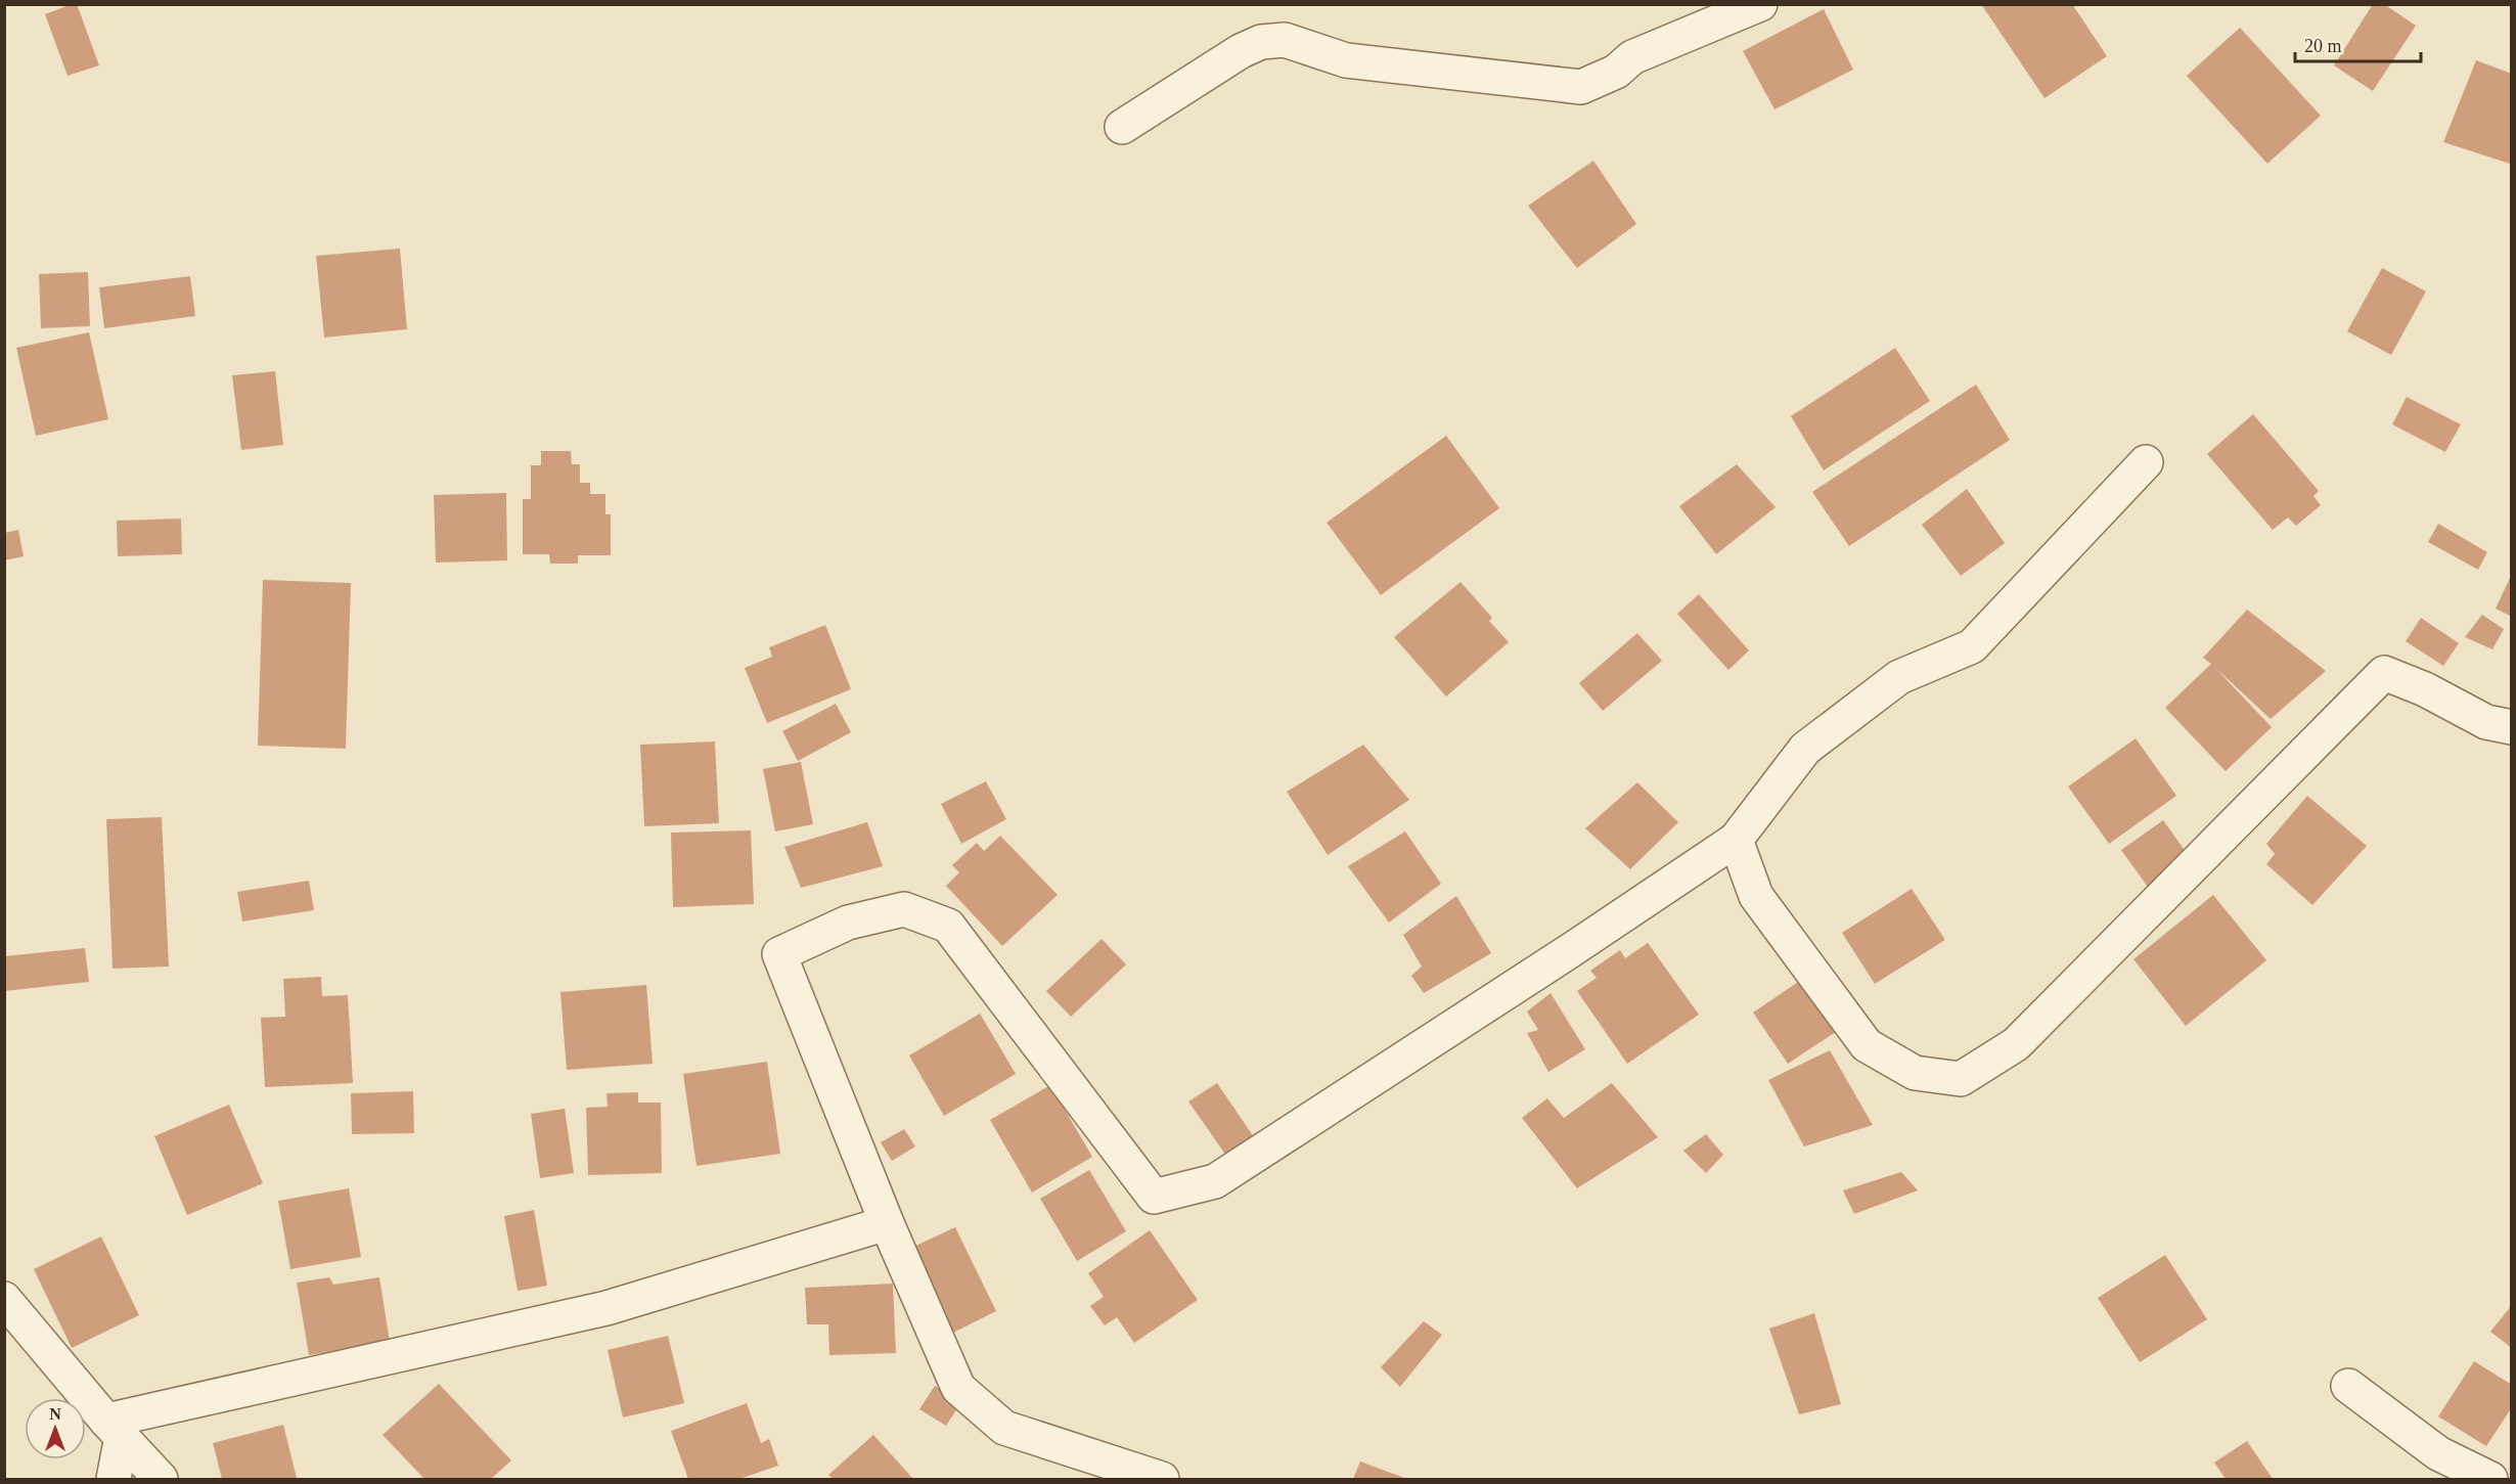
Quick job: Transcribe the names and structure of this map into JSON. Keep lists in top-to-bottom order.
{
  "scale_bar": "20 m",
  "north": "top"
}
